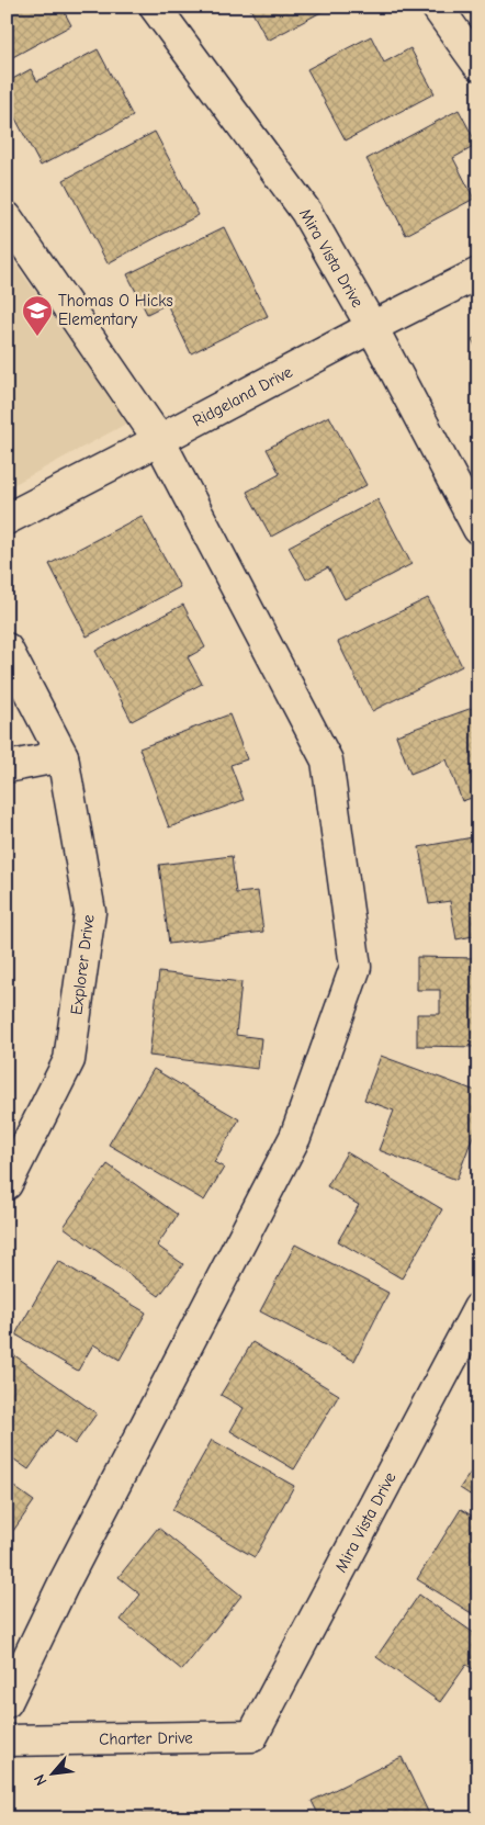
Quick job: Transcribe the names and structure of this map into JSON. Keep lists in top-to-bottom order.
{
  "streets": {
    "street": [
      "Mira Vista Drive",
      "Ridgeland Drive",
      "Explorer Drive",
      "Charter Drive"
    ]
  },
  "crossings": [
    ["Mira Vista Drive", "Ridgeland Drive"],
    ["Mira Vista Drive", "Charter Drive"]
  ],
  "places": {
    "school or university": ["Thomas O Hicks Elementary"]
  },
  "north": "bottom left"
}
